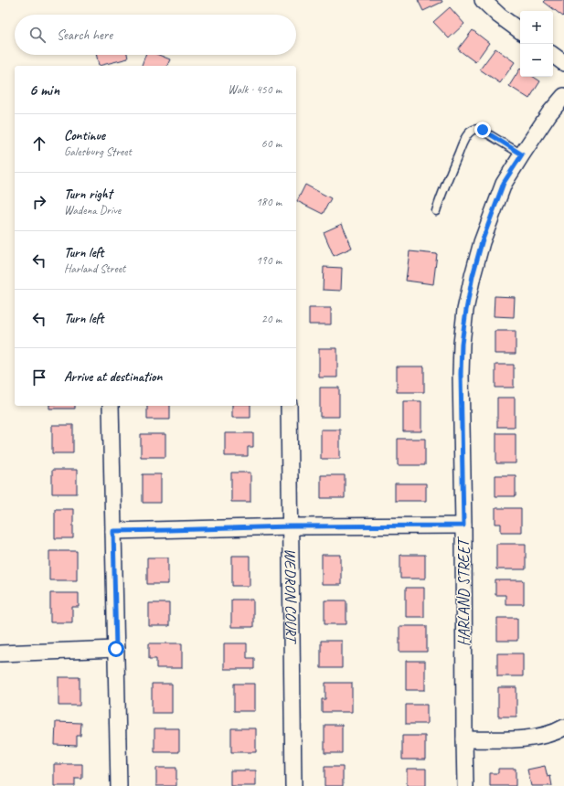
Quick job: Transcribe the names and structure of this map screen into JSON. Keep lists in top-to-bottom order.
{
  "streets": {
    "street": ["HARLAND STREET", "WEDRON COURT"]
  },
  "page": {
    "map_buttons": ["+", "−"],
    "search": "Search here",
    "heading": ["6 min", "Walk · 450 m"],
    "list": [
      ["Continue", "Galesburg Street", "60 m"],
      ["Turn right", "Wadena Drive", "180 m"],
      ["Turn left", "Harland Street", "190 m"],
      ["Turn left", "20 m"],
      "Arrive at destination"
    ]
  }
}
